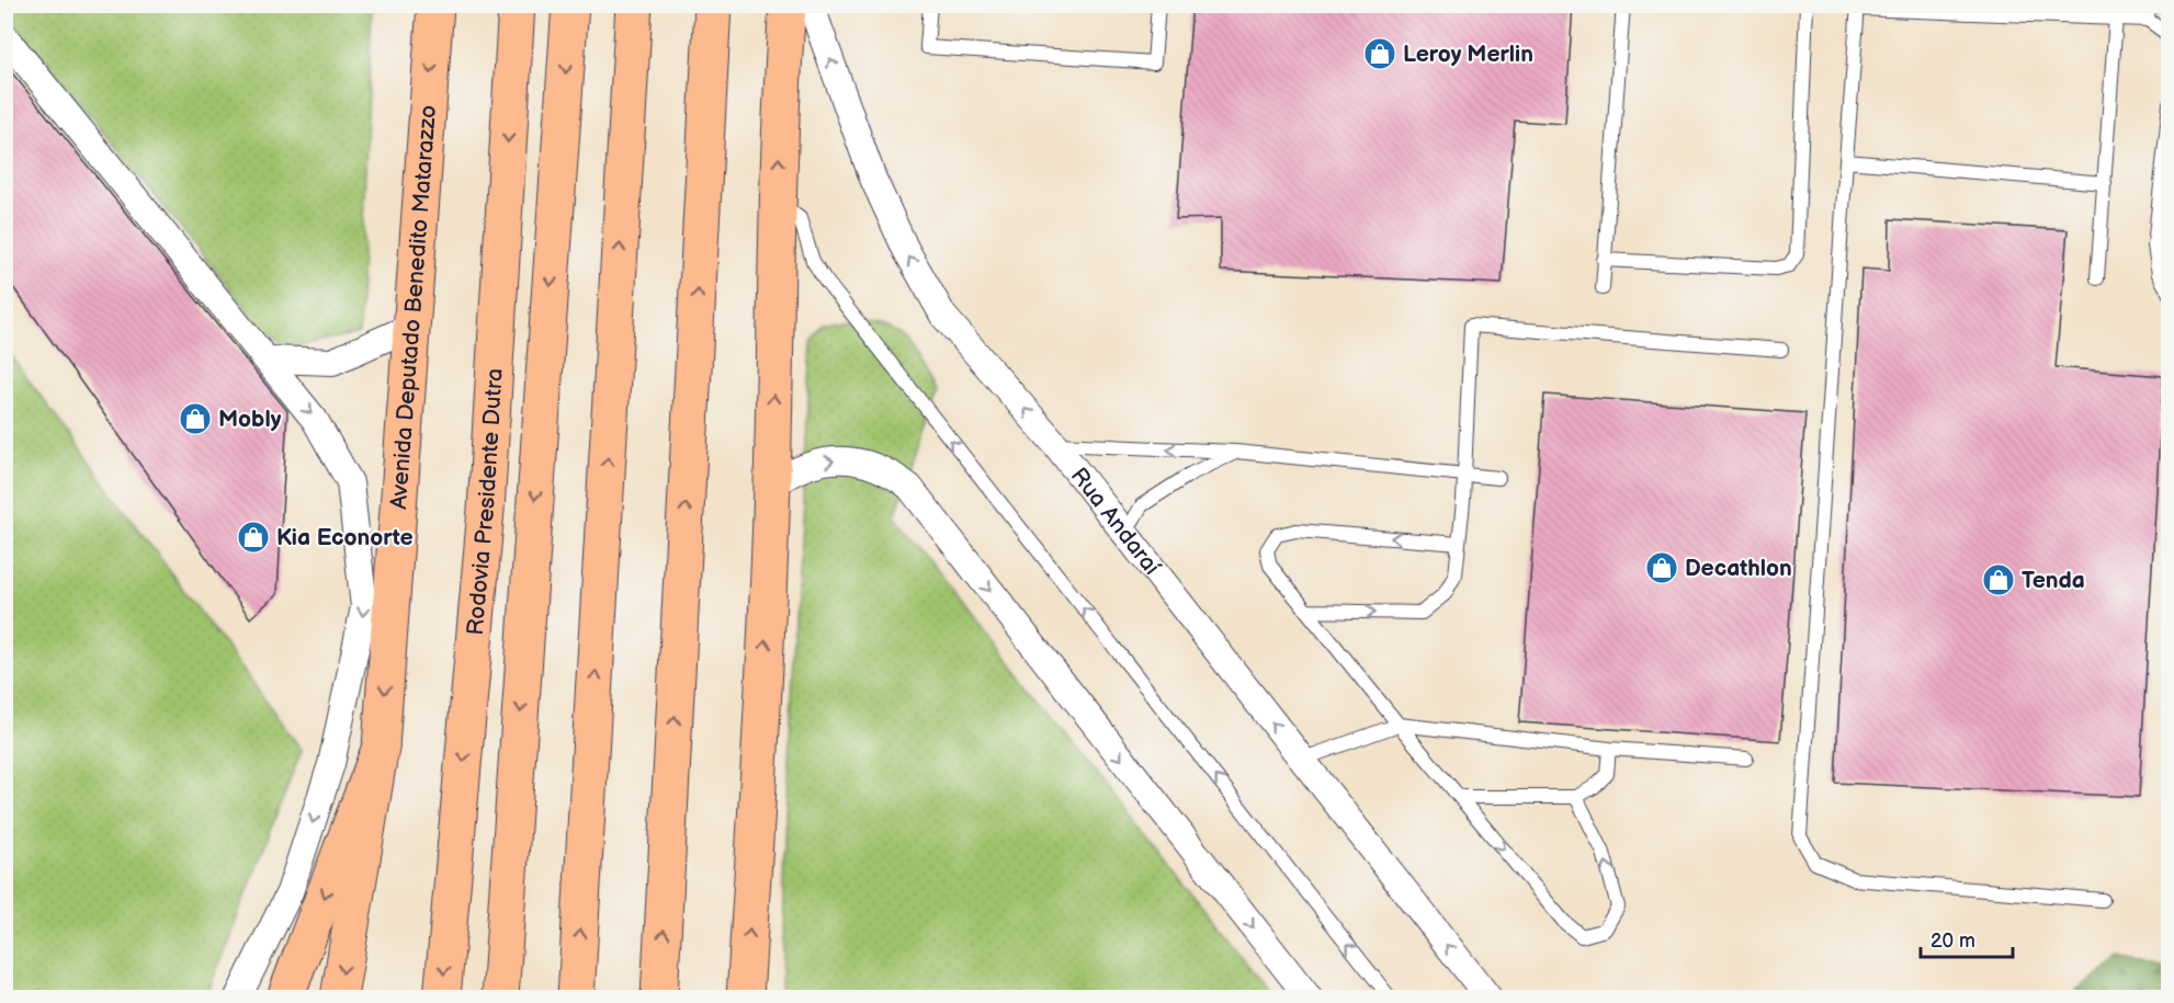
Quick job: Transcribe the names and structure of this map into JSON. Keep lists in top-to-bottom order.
{
  "streets": {
    "main road": ["Avenida Deputado Benedito Matarazzo", "Rodovia Presidente Dutra"],
    "street": ["Rua Andaraí"]
  },
  "places": {
    "shop": [
      "Leroy Merlin",
      "Mobly",
      "Kia Econorte",
      "Decathlon",
      "Tenda"
    ]
  },
  "scale_bar": "20 m"
}
